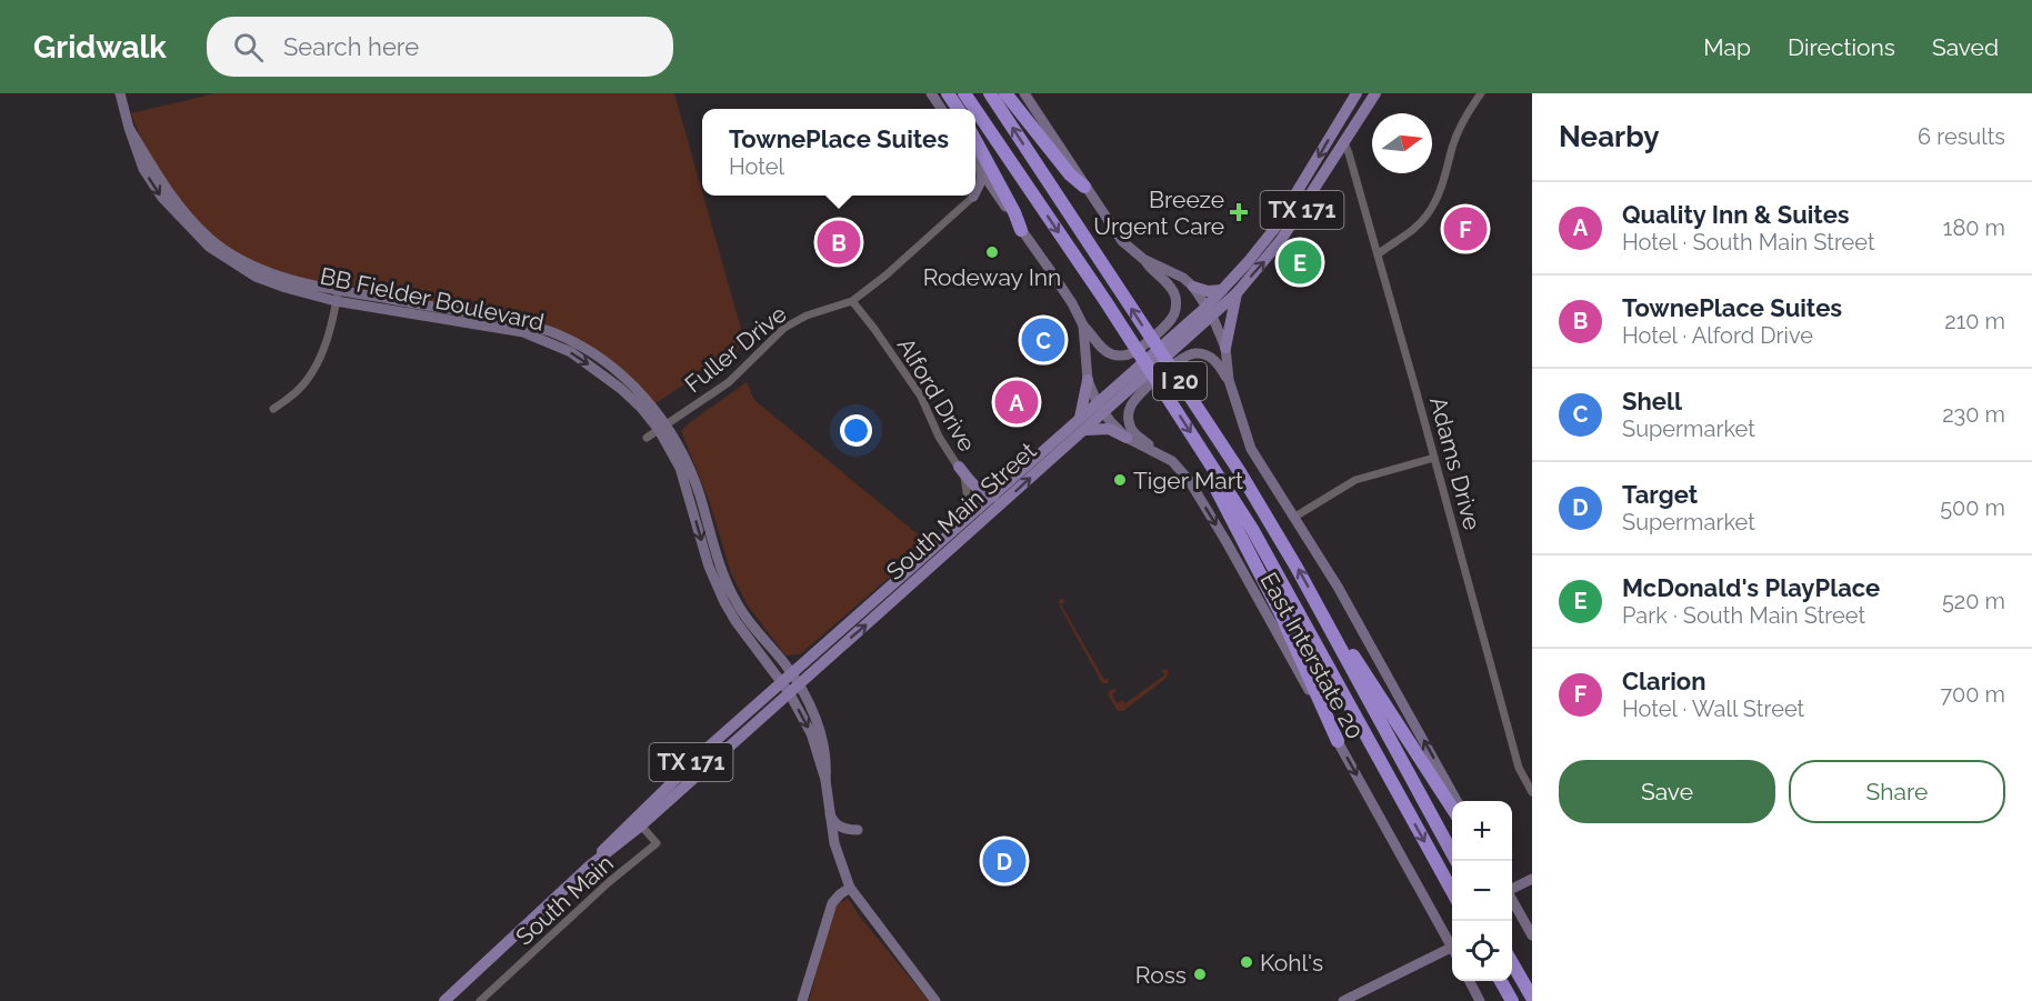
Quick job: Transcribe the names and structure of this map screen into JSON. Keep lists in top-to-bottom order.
{
  "streets": {
    "highway": ["I 20"],
    "main road": [
      "TX 171",
      "BB Fielder Boulevard",
      "South Main Street",
      "East Interstate 20"
    ],
    "street": [
      "Fuller Drive",
      "Alford Drive",
      "Adams Drive",
      "South Main"
    ]
  },
  "crossings": [
    ["BB Fielder Boulevard", "Fuller Drive"],
    ["BB Fielder Boulevard", "South Main Street"],
    ["Fuller Drive", "Alford Drive"],
    ["Alford Drive", "South Main Street"],
    ["Adams Drive", "South Main Street"],
    ["South Main Street", "East Interstate 20"],
    ["South Main Street", "South Main"]
  ],
  "places": {
    "health": ["Breeze Urgent Care"],
    "other": [
      "Rodeway Inn",
      "Tiger Mart",
      "Kohl's",
      "Ross"
    ]
  },
  "north": "right",
  "page": {
    "header": "Gridwalk",
    "search": "Search here",
    "nav": ["Map", "Directions", "Saved"],
    "heading": ["Nearby", "6 results"],
    "popup": ["TownePlace Suites", "Hotel"],
    "list": [
      {
        "mark": "A",
        "name": "Quality Inn & Suites",
        "note": "Hotel · South Main Street",
        "value": "180 m"
      },
      {
        "mark": "B",
        "name": "TownePlace Suites",
        "note": "Hotel · Alford Drive",
        "value": "210 m"
      },
      {
        "mark": "C",
        "name": "Shell",
        "note": "Supermarket",
        "value": "230 m"
      },
      {
        "mark": "D",
        "name": "Target",
        "note": "Supermarket",
        "value": "500 m"
      },
      {
        "mark": "E",
        "name": "McDonald's PlayPlace",
        "note": "Park · South Main Street",
        "value": "520 m"
      },
      {
        "mark": "F",
        "name": "Clarion",
        "note": "Hotel · Wall Street",
        "value": "700 m"
      }
    ],
    "pins": [
      "F",
      "B",
      "E",
      "C",
      "A",
      "D"
    ],
    "buttons": ["Save", "Share"],
    "map_buttons": ["+", "−"]
  }
}
